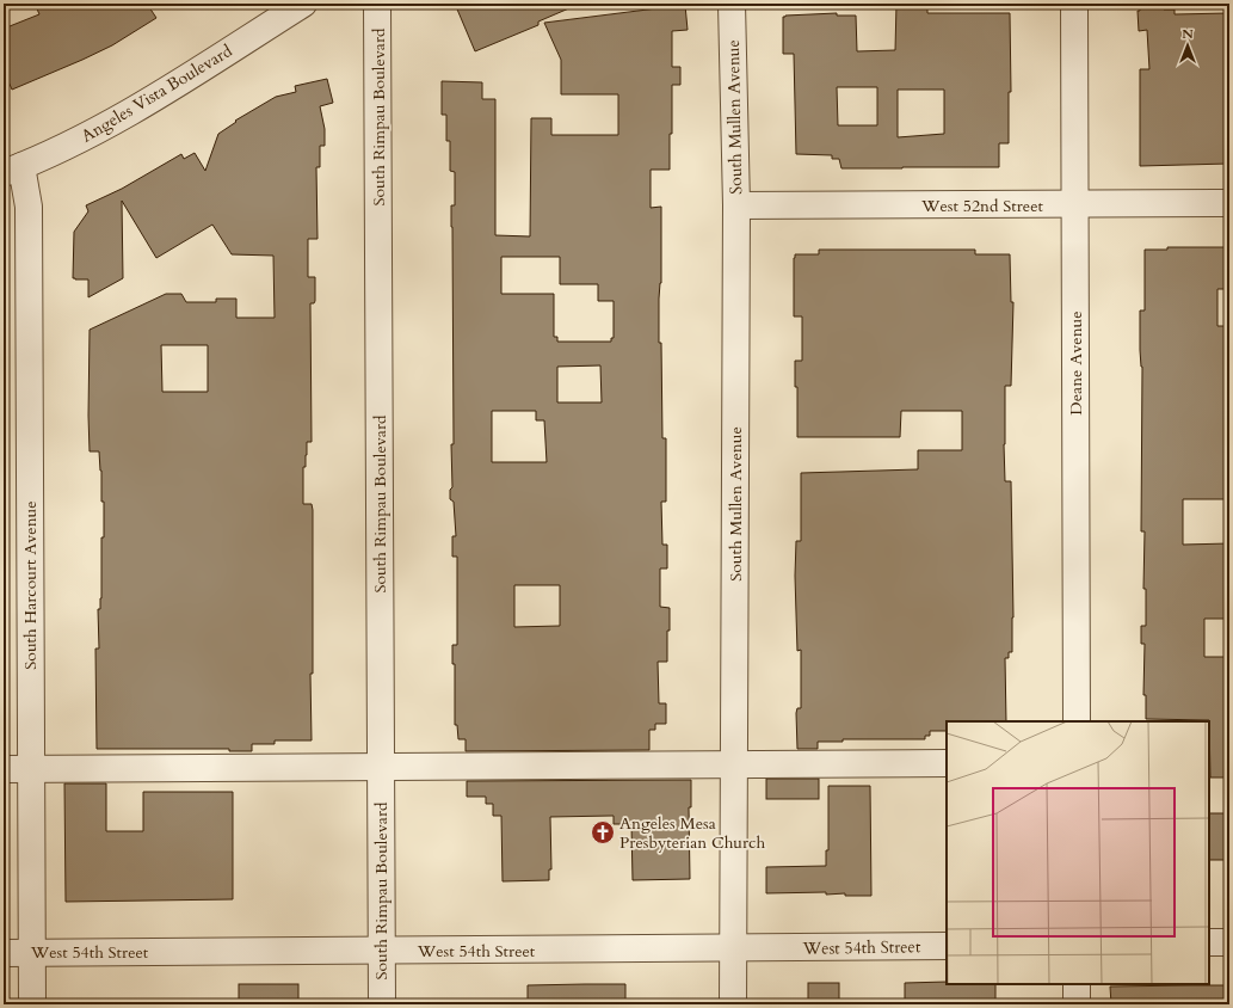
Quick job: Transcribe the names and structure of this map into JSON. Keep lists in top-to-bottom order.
{
  "streets": {
    "street": [
      "Angeles Vista Boulevard",
      "South Rimpau Boulevard",
      "South Mullen Avenue",
      "West 52nd Street",
      "Deane Avenue",
      "South Harcourt Avenue",
      "West 54th Street"
    ]
  },
  "crossings": [
    ["Angeles Vista Boulevard", "South Harcourt Avenue"],
    ["South Rimpau Boulevard", "West 54th Street"],
    ["South Mullen Avenue", "West 52nd Street"],
    ["South Mullen Avenue", "West 54th Street"],
    ["West 52nd Street", "Deane Avenue"],
    ["South Harcourt Avenue", "West 54th Street"]
  ],
  "places": {
    "church": ["Angeles Mesa Presbyterian Church"]
  },
  "north": "top"
}
